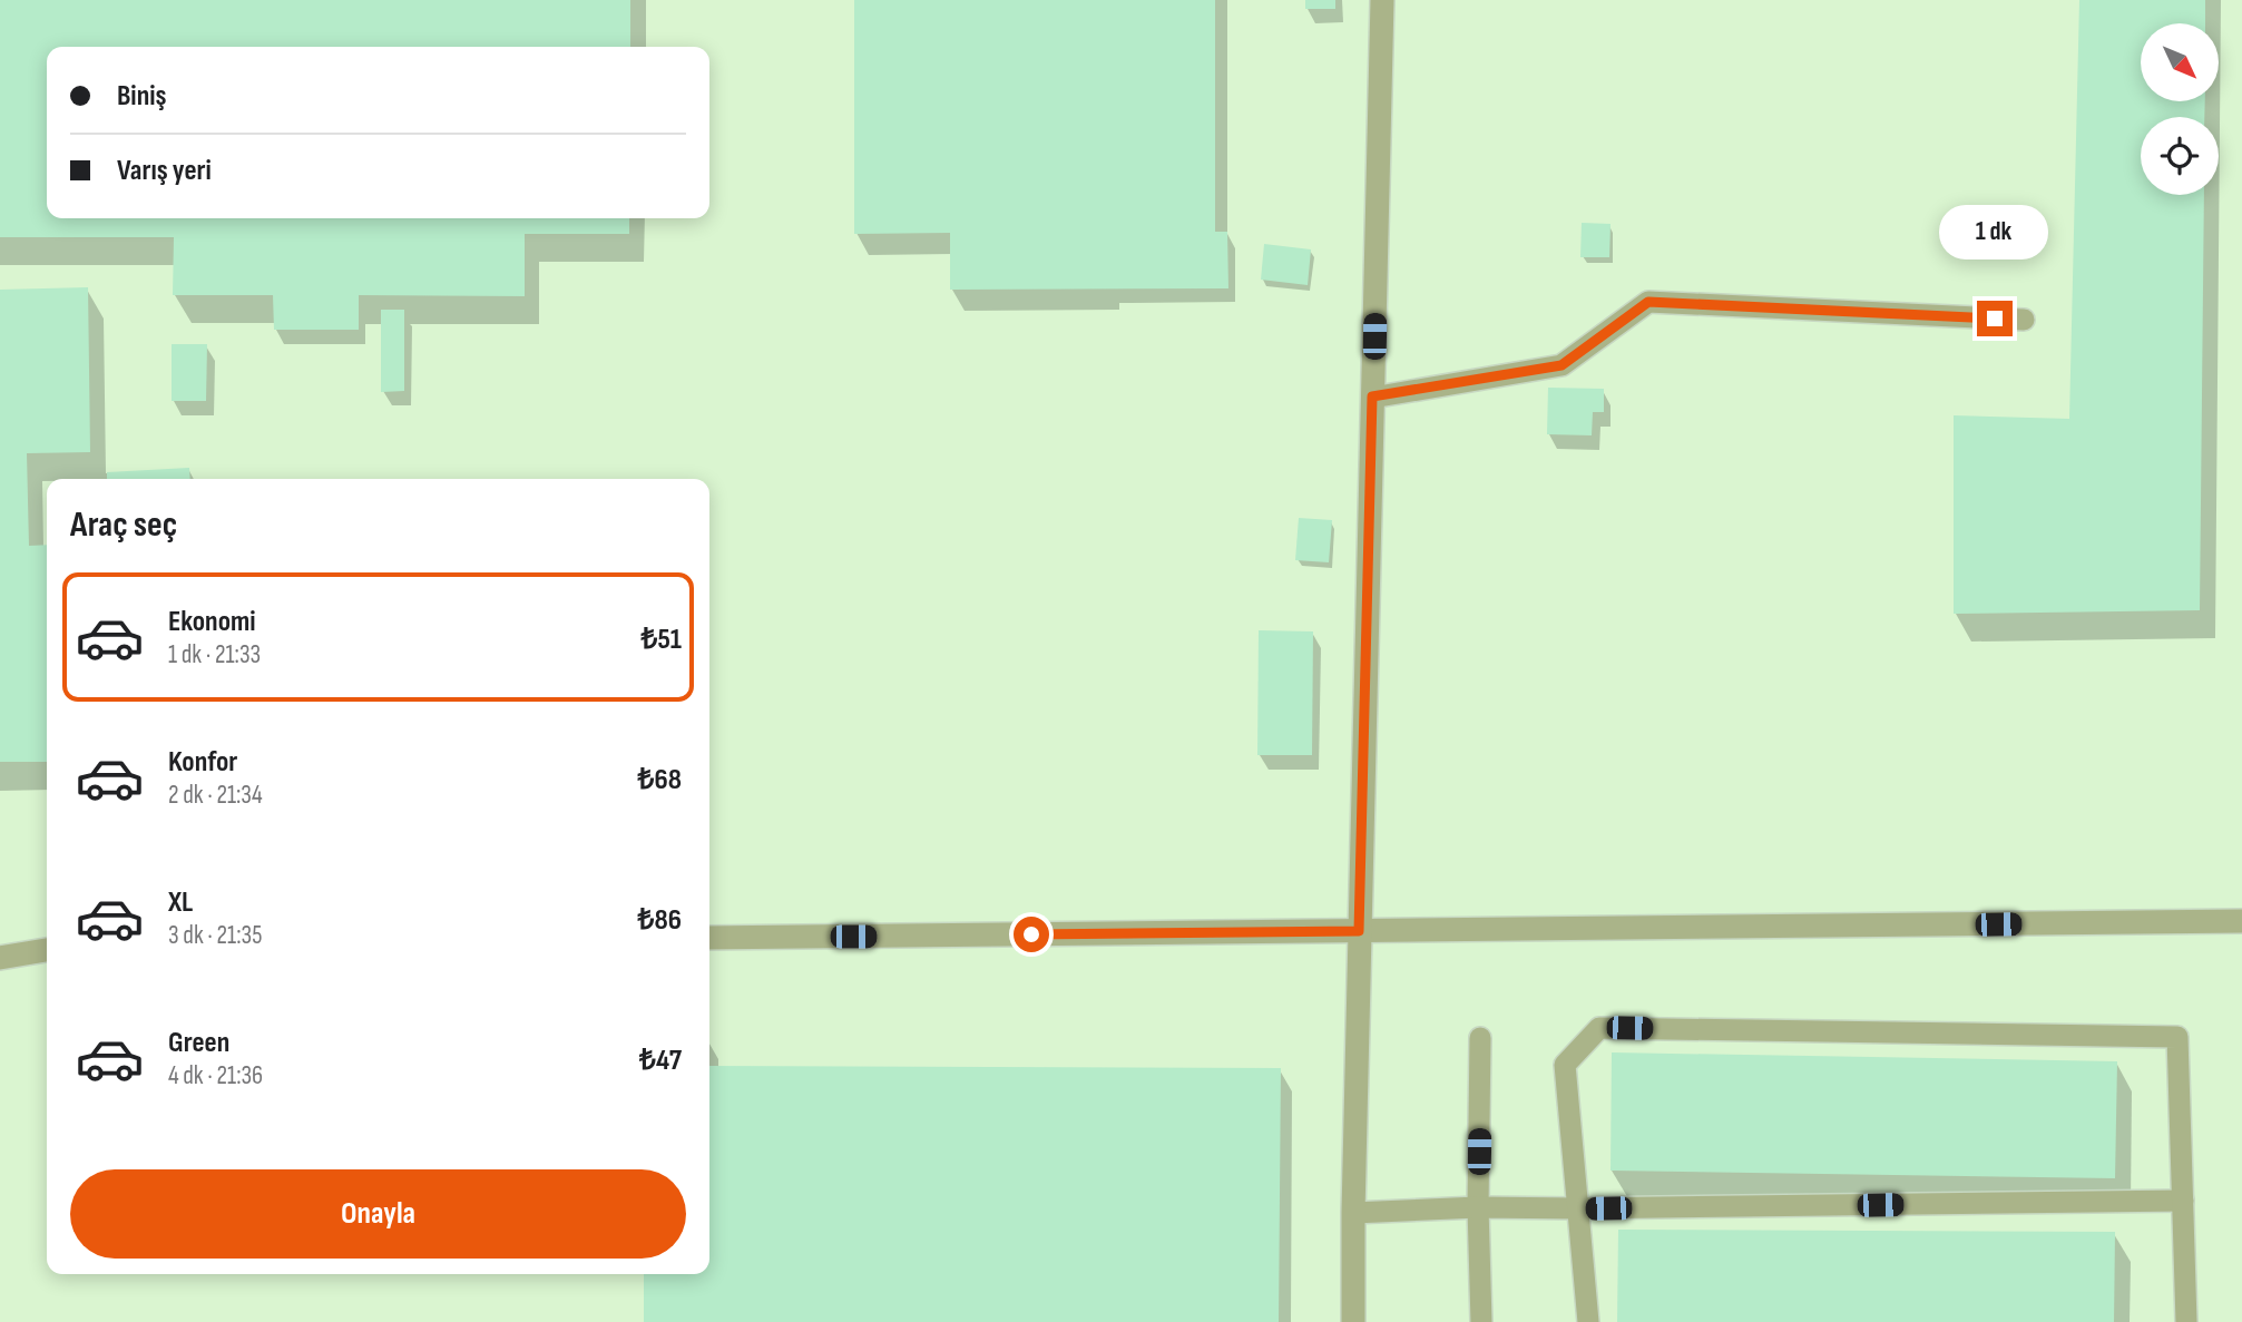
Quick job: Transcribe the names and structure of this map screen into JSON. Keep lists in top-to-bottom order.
{
  "north": "bottom right",
  "page": {
    "banner": ["Biniş", "Varış yeri"],
    "bubble": "1 dk",
    "heading": "Araç seç",
    "list": [
      {
        "name": "Ekonomi",
        "note": "1 dk · 21:33",
        "value": "₺51"
      },
      {
        "name": "Konfor",
        "note": "2 dk · 21:34",
        "value": "₺68"
      },
      {
        "name": "XL",
        "note": "3 dk · 21:35",
        "value": "₺86"
      },
      {
        "name": "Green",
        "note": "4 dk · 21:36",
        "value": "₺47"
      }
    ],
    "buttons": "Onayla"
  }
}
